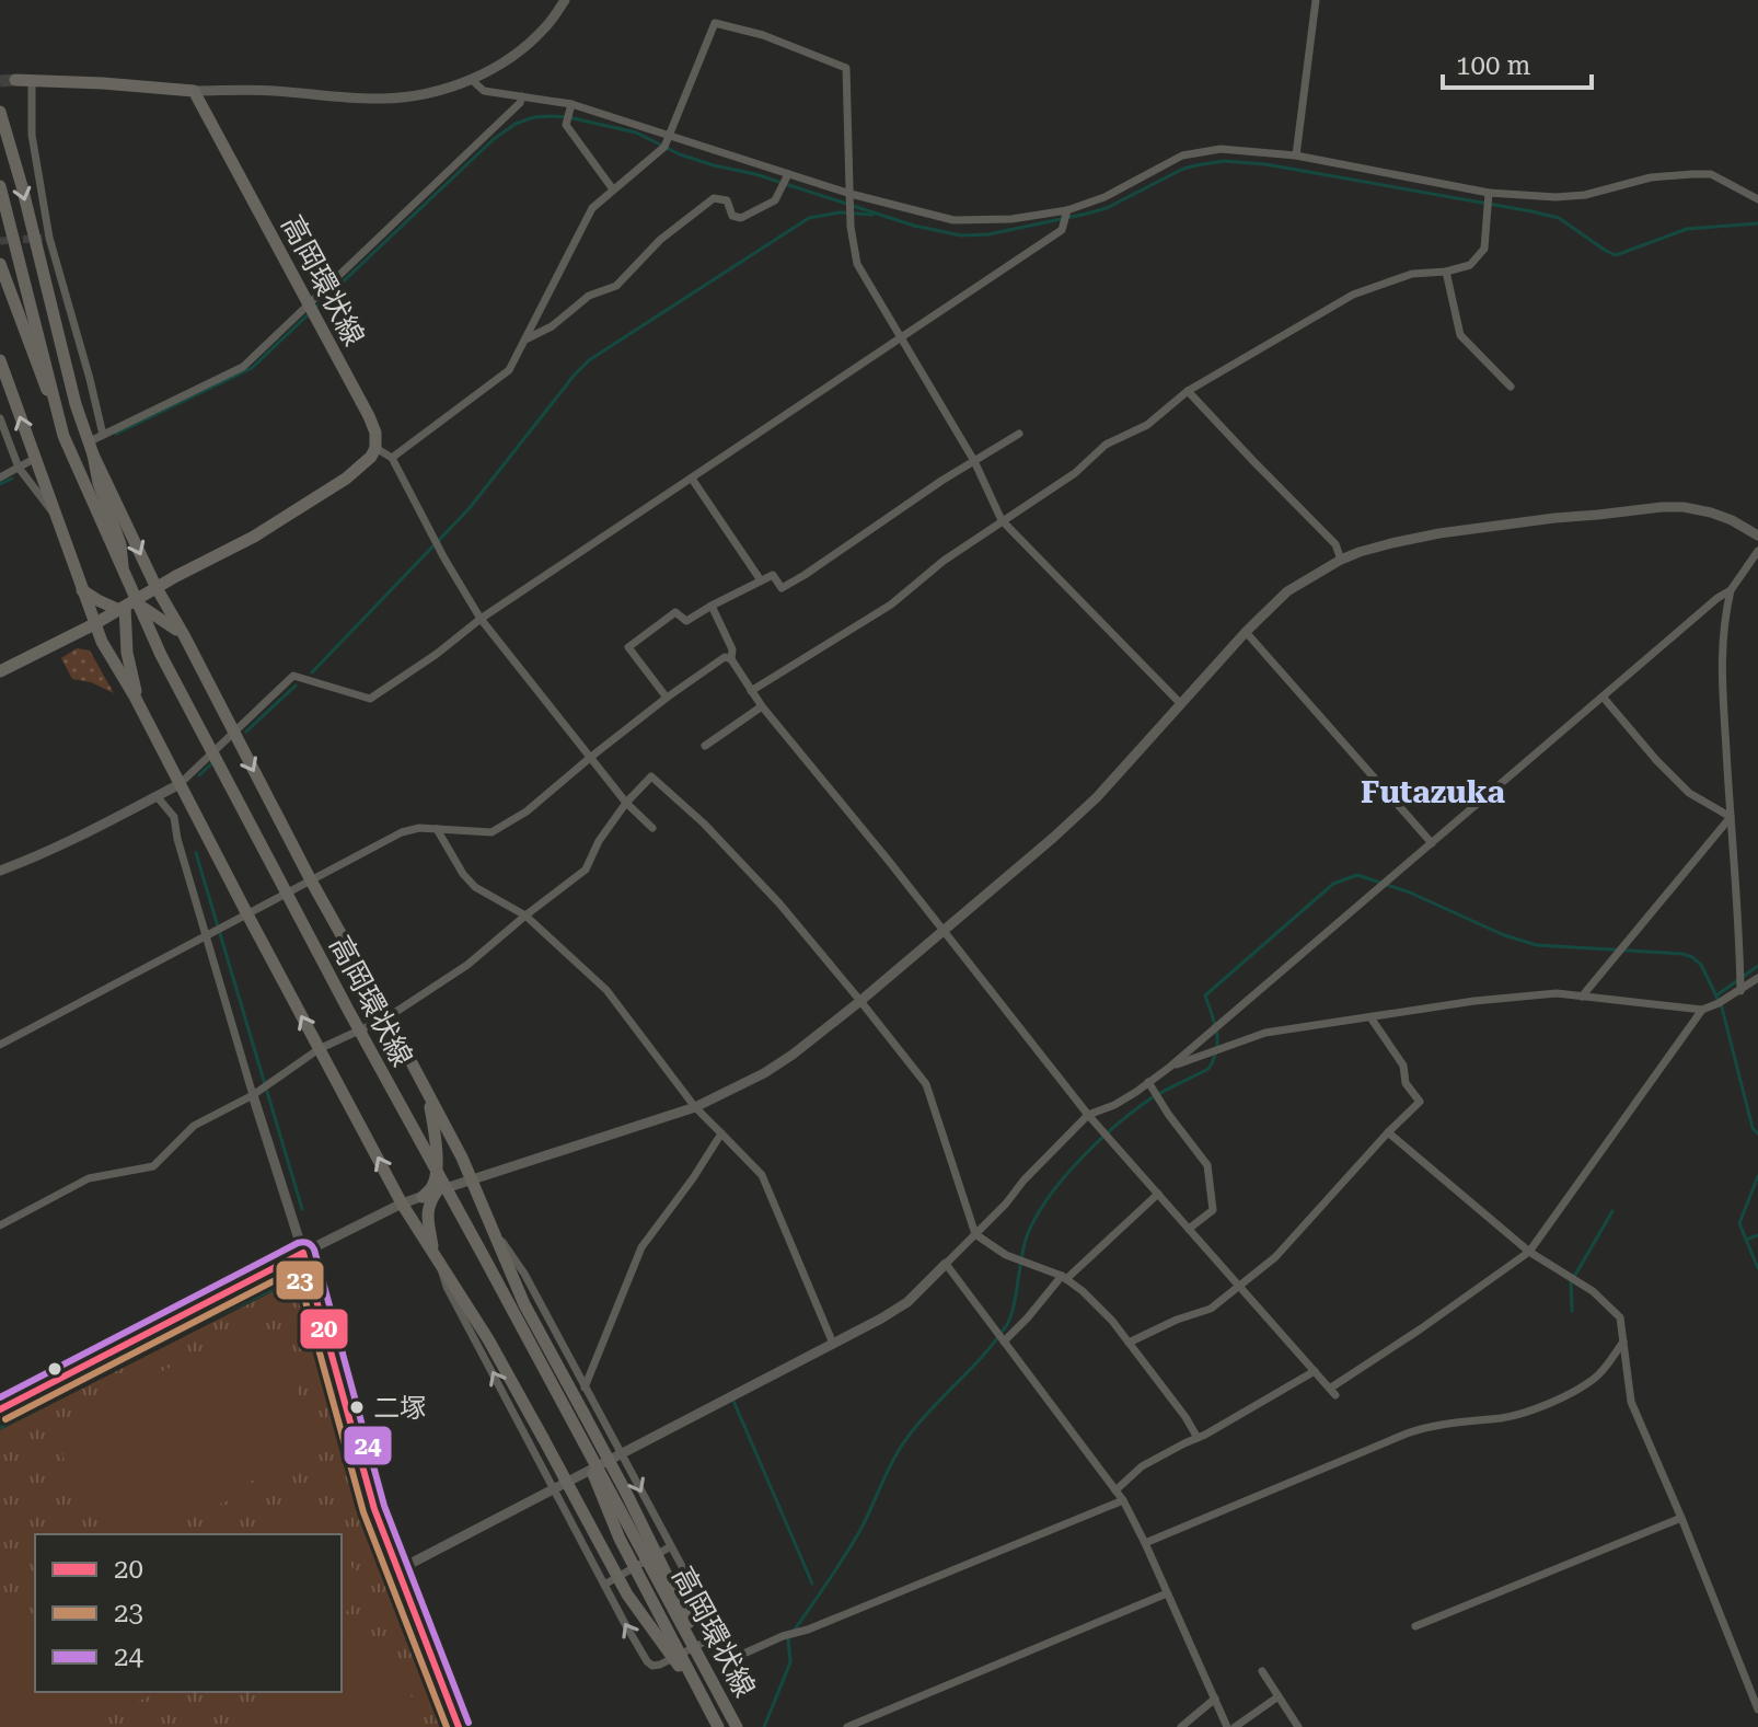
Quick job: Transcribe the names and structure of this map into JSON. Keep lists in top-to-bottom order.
{
  "streets": {
    "main road": ["高岡環状線"]
  },
  "districts": ["Futazuka"],
  "places": ["二塚"],
  "lines": ["transit line 24", "transit line 20", "transit line 23"],
  "legend": ["20", "23", "24"],
  "scale_bar": "100 m"
}
